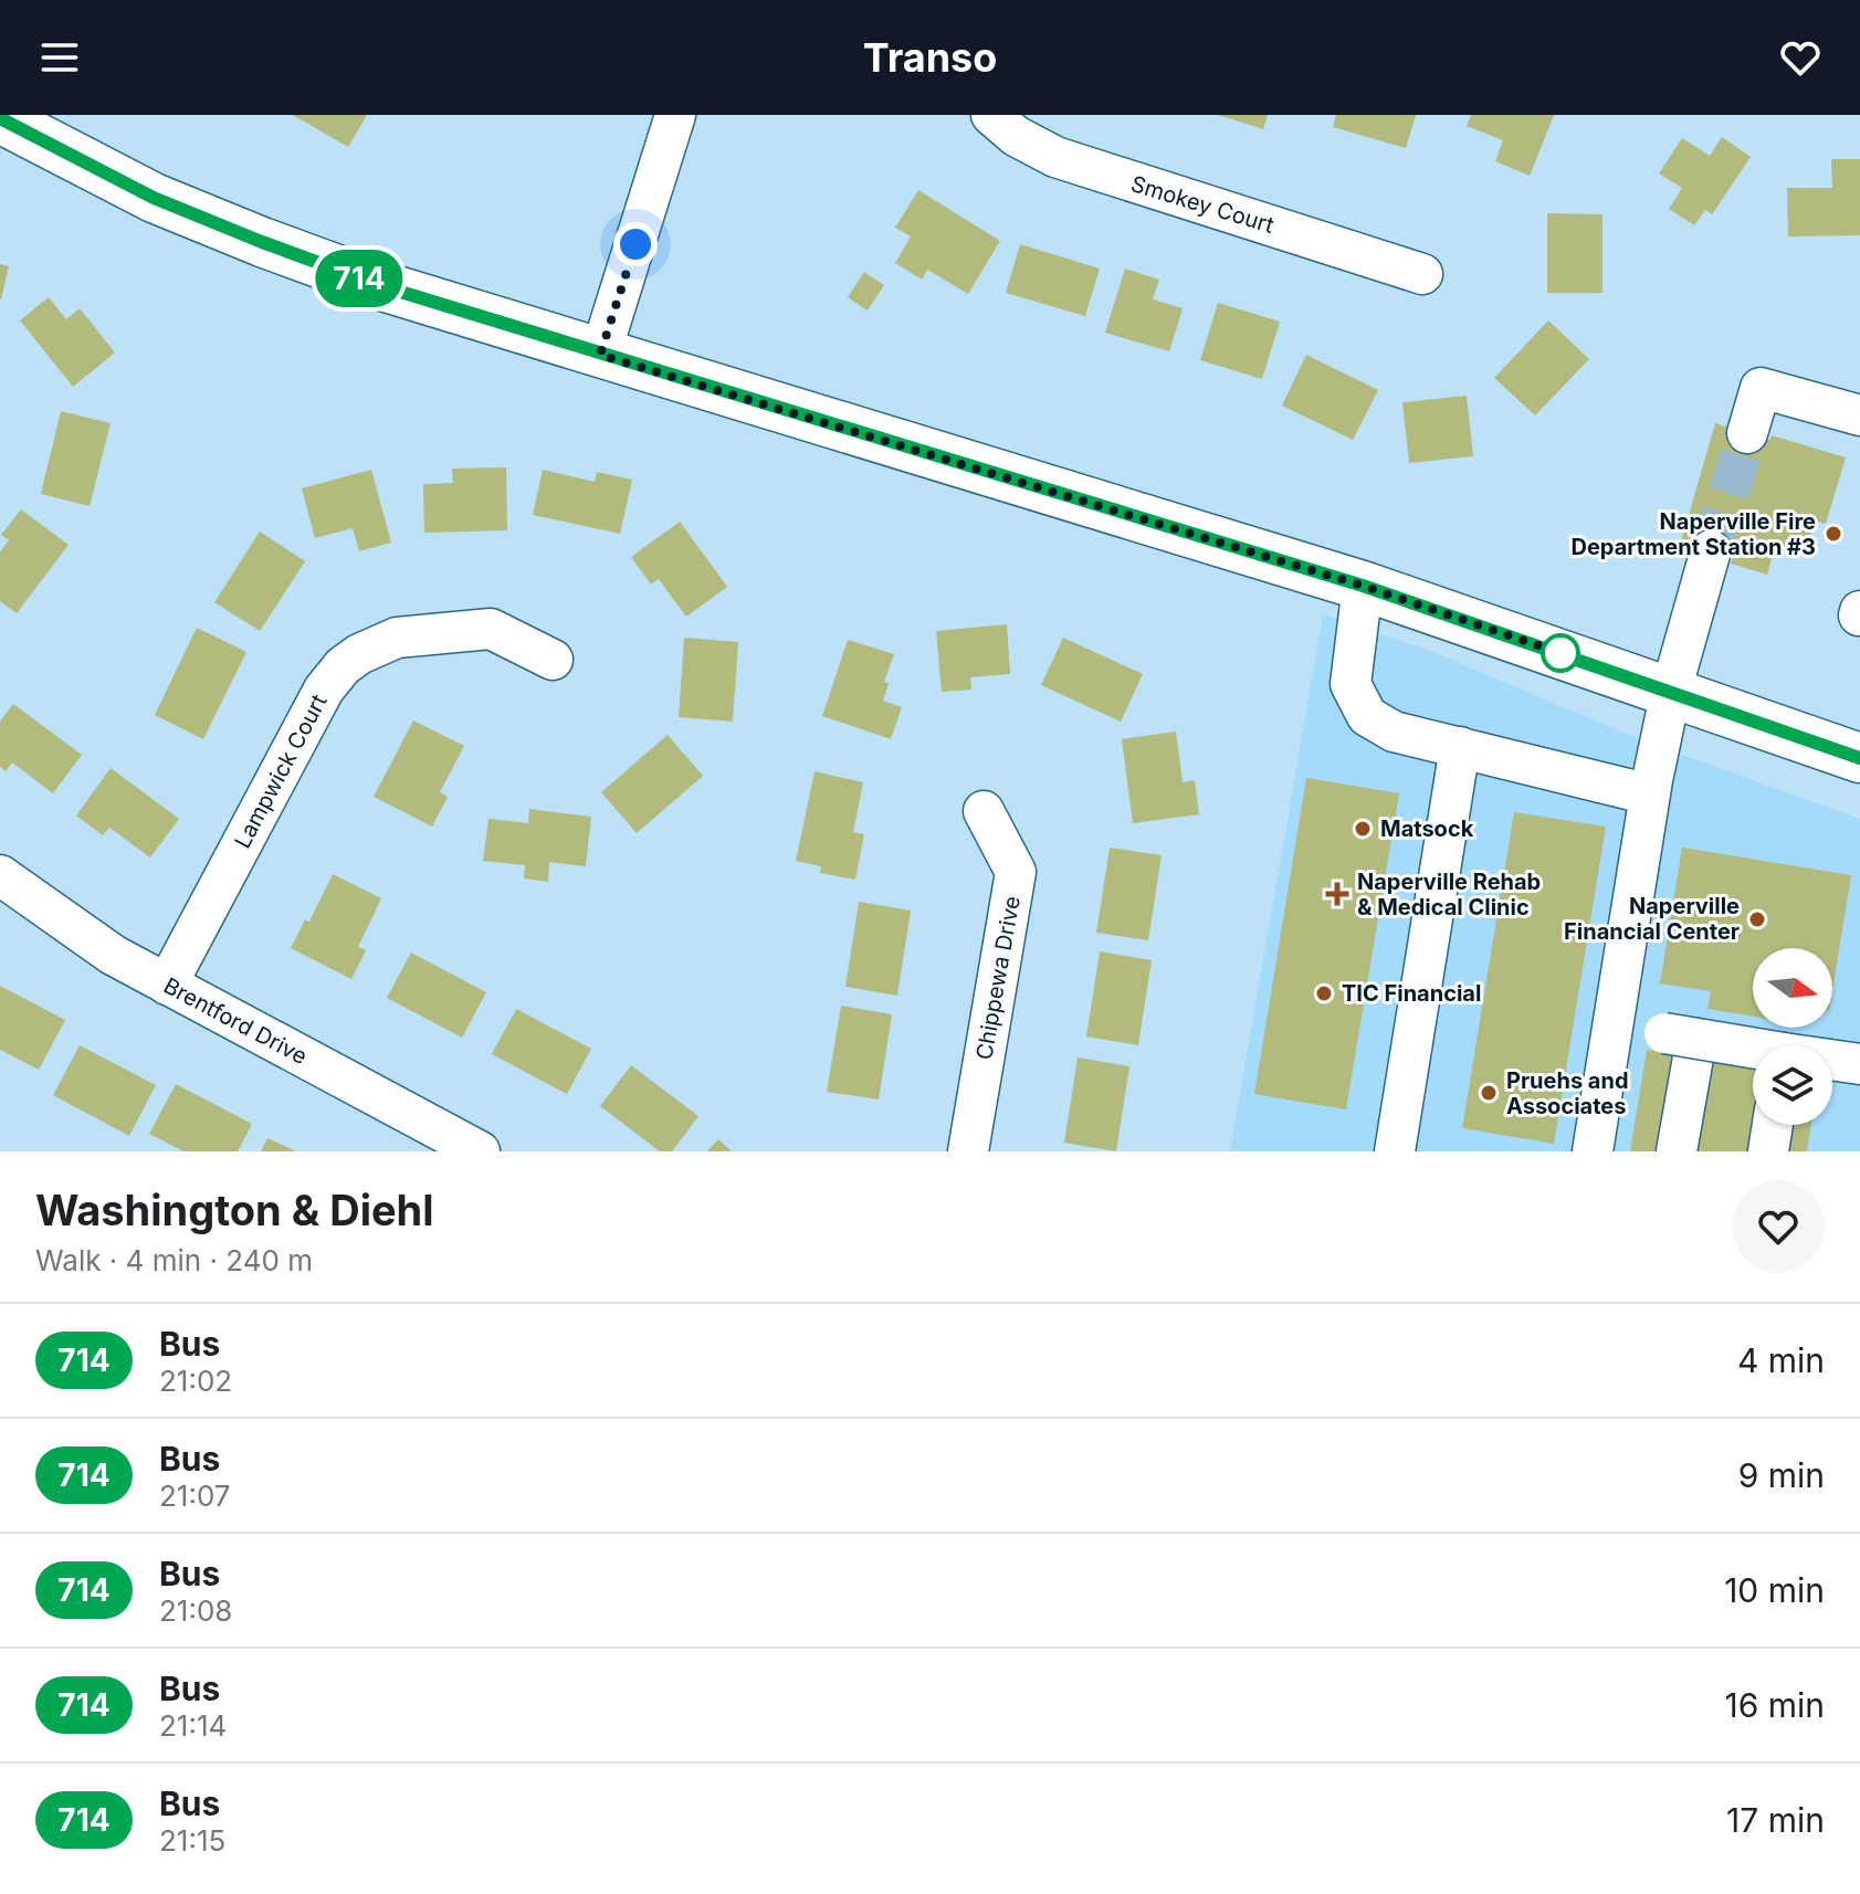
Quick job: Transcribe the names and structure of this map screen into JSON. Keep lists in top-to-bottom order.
{
  "streets": {
    "street": [
      "Smokey Court",
      "Lampwick Court",
      "Chippewa Drive",
      "Brentford Drive"
    ]
  },
  "crossings": [
    ["Lampwick Court", "Brentford Drive"]
  ],
  "places": {
    "other": [
      "Naperville Fire Department Station #3",
      "Matsock",
      "Naperville Financial Center",
      "TIC Financial",
      "Pruehs and Associates"
    ],
    "health": ["Naperville Rehab & Medical Clinic"]
  },
  "lines": ["bus line 714"],
  "north": "right",
  "page": {
    "header": "Transo",
    "on_map": "714",
    "heading": ["Washington & Diehl", "Walk · 4 min · 240 m"],
    "list": [
      {
        "mark": "714",
        "name": "Bus",
        "note": "21:02",
        "value": "4 min"
      },
      {
        "mark": "714",
        "name": "Bus",
        "note": "21:07",
        "value": "9 min"
      },
      {
        "mark": "714",
        "name": "Bus",
        "note": "21:08",
        "value": "10 min"
      },
      {
        "mark": "714",
        "name": "Bus",
        "note": "21:14",
        "value": "16 min"
      },
      {
        "mark": "714",
        "name": "Bus",
        "note": "21:15",
        "value": "17 min"
      }
    ]
  }
}
